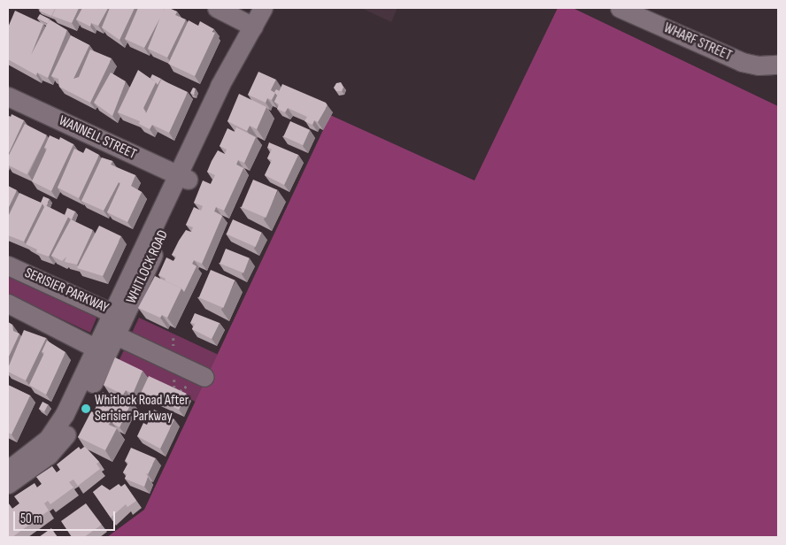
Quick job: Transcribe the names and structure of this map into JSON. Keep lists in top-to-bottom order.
{
  "streets": {
    "street": [
      "WHARF STREET",
      "WANNELL STREET",
      "WHITLOCK ROAD",
      "SERISIER PARKWAY"
    ]
  },
  "crossings": [
    ["WANNELL STREET", "WHITLOCK ROAD"],
    ["WHITLOCK ROAD", "SERISIER PARKWAY"]
  ],
  "places": ["Whitlock Road After Serisier Parkway"],
  "scale_bar": "50 m"
}
